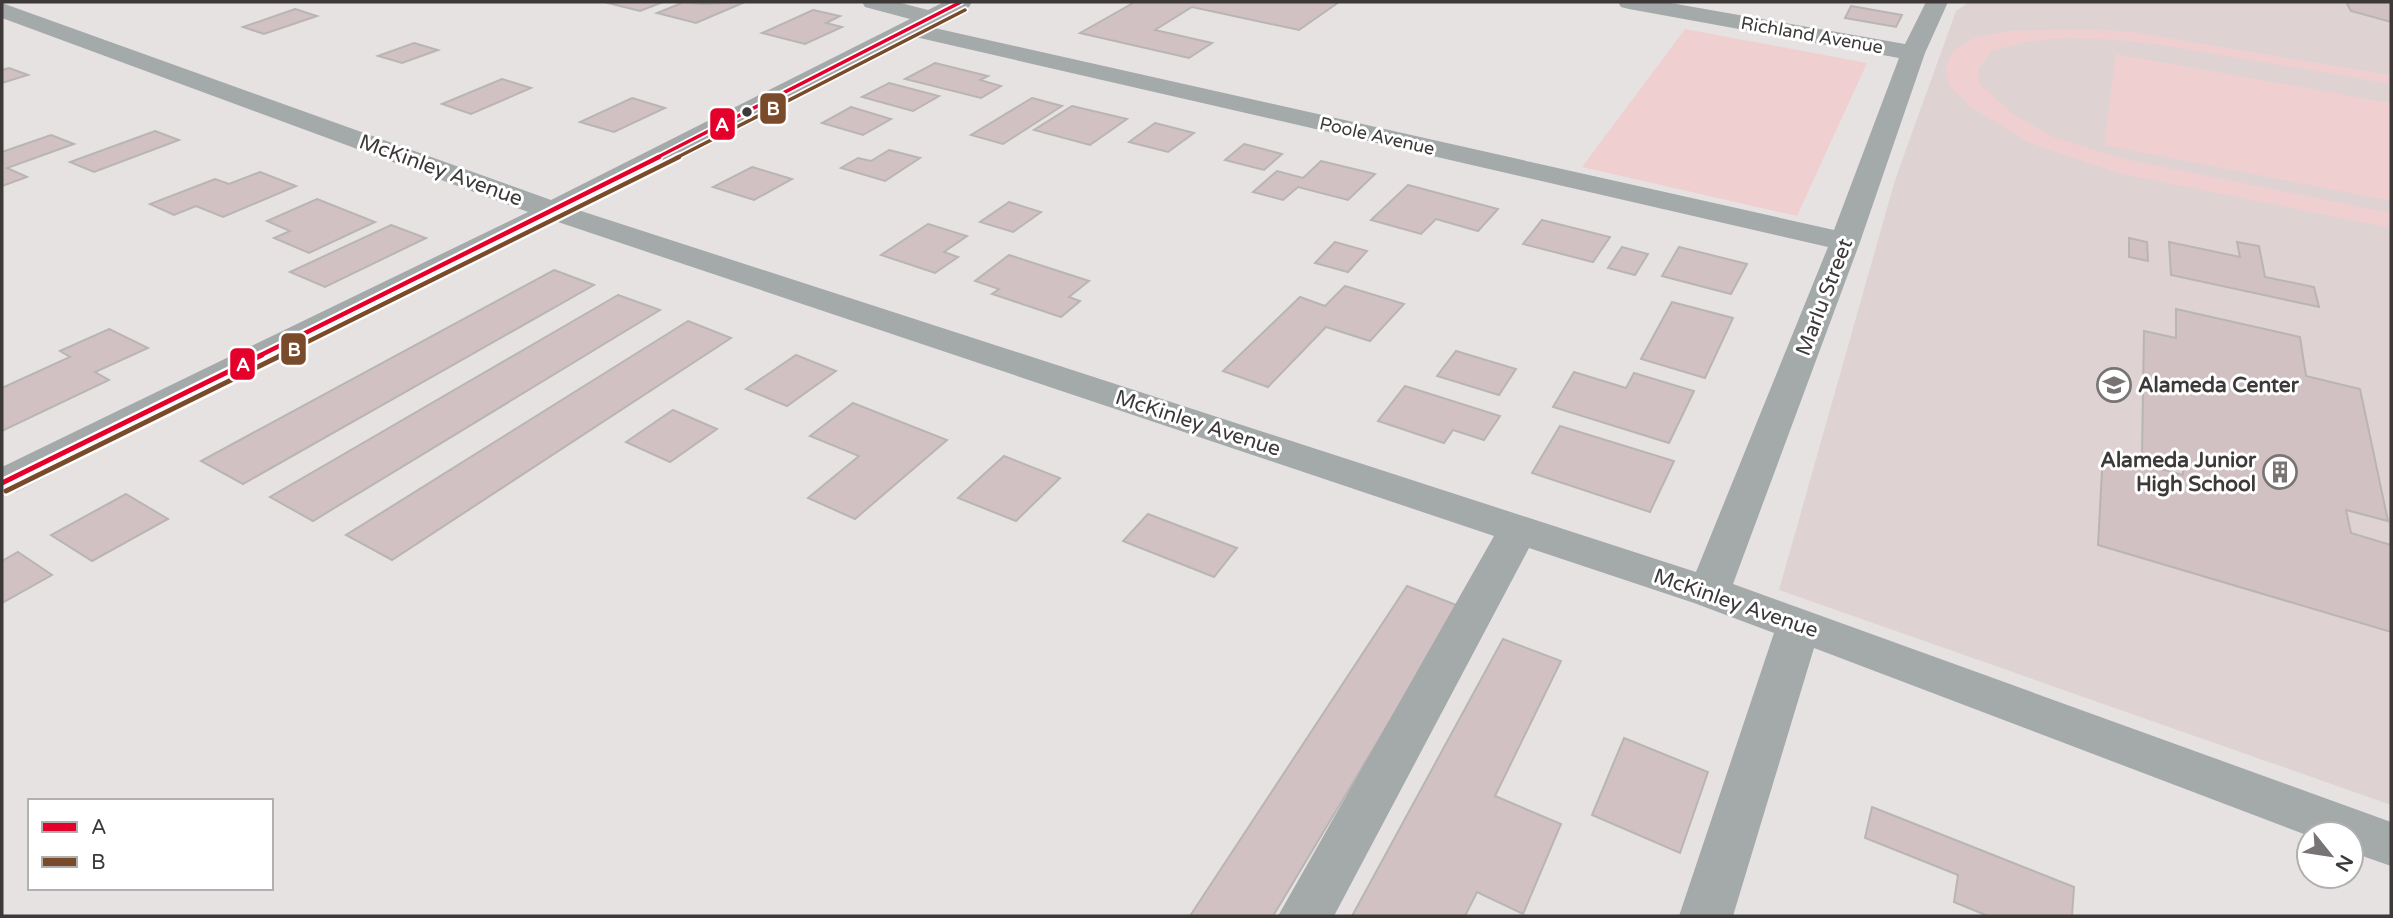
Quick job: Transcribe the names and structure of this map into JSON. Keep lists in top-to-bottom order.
{
  "streets": {
    "street": [
      "Richland Avenue",
      "Poole Avenue",
      "McKinley Avenue",
      "Marlu Street"
    ]
  },
  "crossings": [
    ["Richland Avenue", "Marlu Street"],
    ["Poole Avenue", "Marlu Street"],
    ["McKinley Avenue", "Marlu Street"]
  ],
  "places": {
    "school or university": ["Alameda Center"],
    "building": ["Alameda Junior High School"]
  },
  "lines": ["transit line A", "transit line B"],
  "legend": ["A", "B"],
  "north": "bottom right"
}
